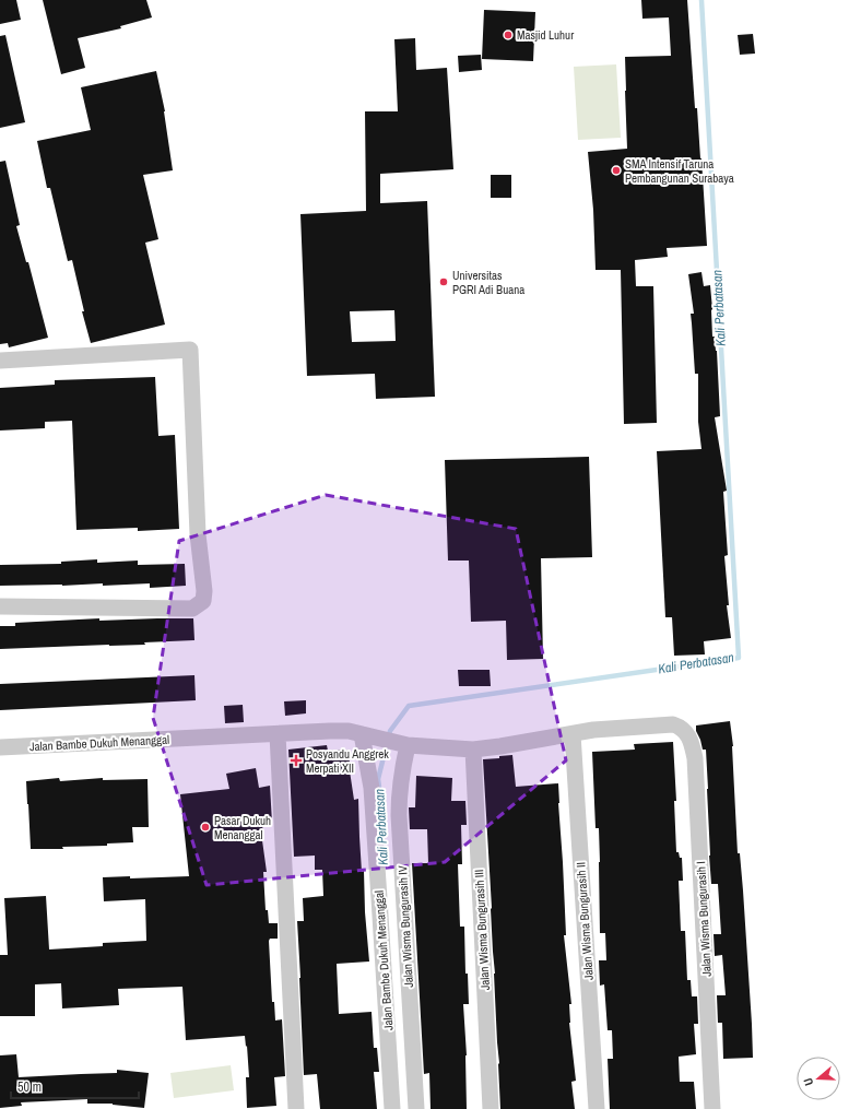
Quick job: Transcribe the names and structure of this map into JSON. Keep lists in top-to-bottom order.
{
  "streets": {
    "street": [
      "Jalan Bambe Dukuh Menanggal",
      "Jalan Wisma Bungurasih I",
      "Jalan Wisma Bungurasih II",
      "Jalan Wisma Bungurasih IV",
      "Jalan Wisma Bungurasih III"
    ]
  },
  "crossings": [
    ["Jalan Bambe Dukuh Menanggal", "Jalan Wisma Bungurasih I"],
    ["Jalan Bambe Dukuh Menanggal", "Jalan Wisma Bungurasih II"],
    ["Jalan Bambe Dukuh Menanggal", "Jalan Wisma Bungurasih IV"],
    ["Jalan Bambe Dukuh Menanggal", "Jalan Wisma Bungurasih III"]
  ],
  "water": ["Kali Perbatasan"],
  "places": {
    "other": [
      "Masjid Luhur",
      "SMA Intensif Taruna Pembangunan Surabaya",
      "Universitas PGRI Adi Buana",
      "Pasar Dukuh Menanggal"
    ],
    "health": ["Posyandu Anggrek Merpati XII"]
  },
  "scale_bar": "50 m",
  "north": "left"
}
